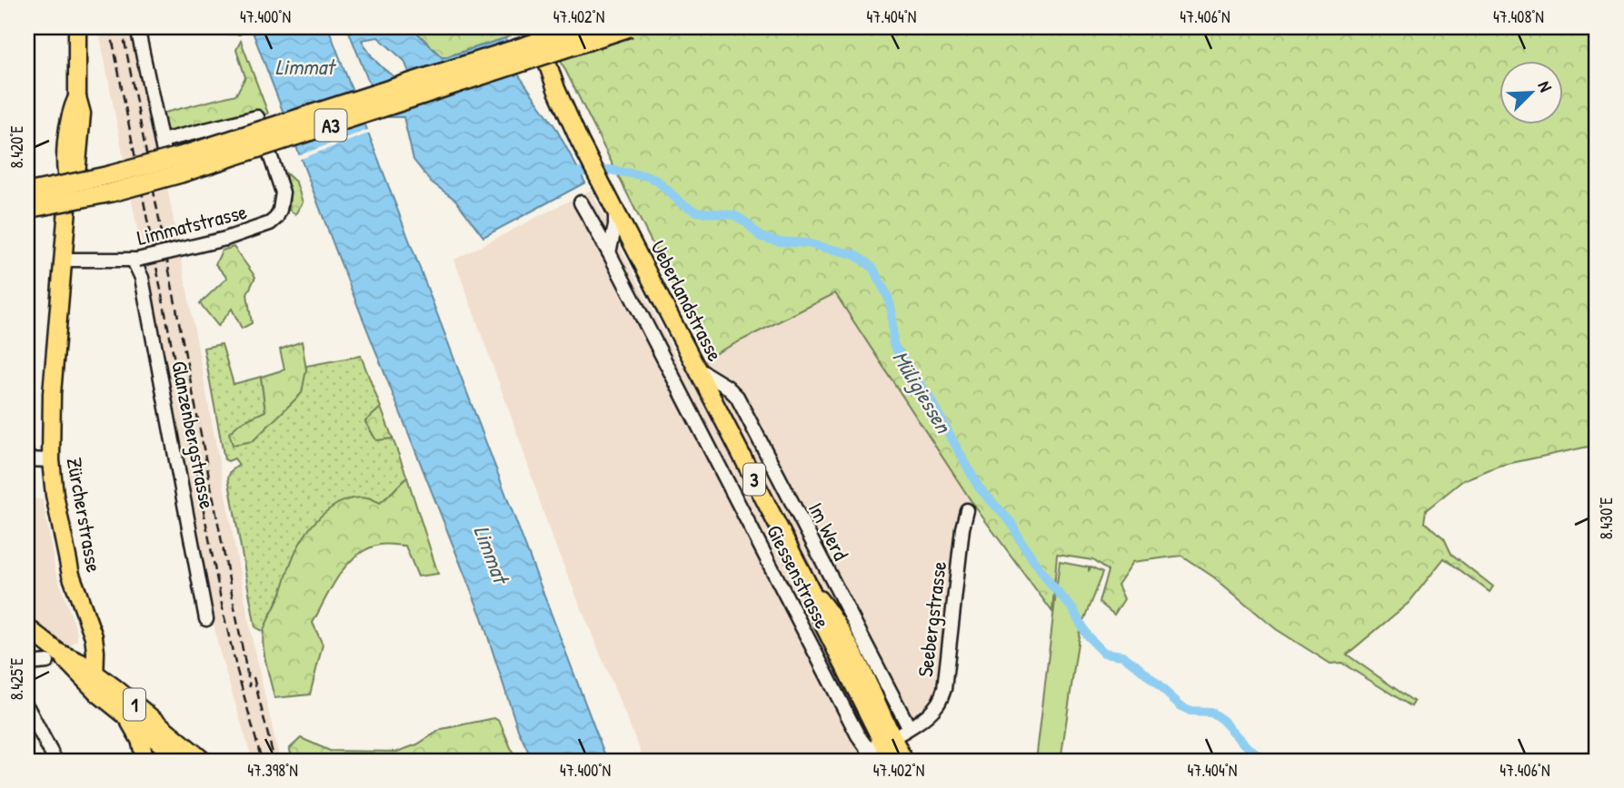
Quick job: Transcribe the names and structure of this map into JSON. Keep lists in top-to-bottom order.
{
  "streets": {
    "highway": ["A3"],
    "main road": [
      "Ueberlandstrasse",
      "3",
      "Zürcherstrasse",
      "1"
    ],
    "street": [
      "Limmatstrasse",
      "Glanzenbergstrasse",
      "Im Werd",
      "Giessenstrasse",
      "Seebergstrasse"
    ]
  },
  "crossings": [
    ["Limmatstrasse", "Glanzenbergstrasse"],
    ["Limmatstrasse", "Zürcherstrasse"],
    ["Ueberlandstrasse", "Im Werd"],
    ["Ueberlandstrasse", "Giessenstrasse"],
    ["Ueberlandstrasse", "Seebergstrasse"],
    ["Zürcherstrasse", "1"],
    ["Im Werd", "Seebergstrasse"],
    ["Giessenstrasse", "Seebergstrasse"]
  ],
  "water": ["Limmat", "Müligiessen"],
  "north": "top right",
  "coordinates": [
    "47.400°N",
    "47.402°N",
    "47.404°N",
    "47.406°N",
    "47.408°N",
    "8.420°E",
    "8.430°E",
    "8.425°E",
    "47.398°N"
  ]
}
